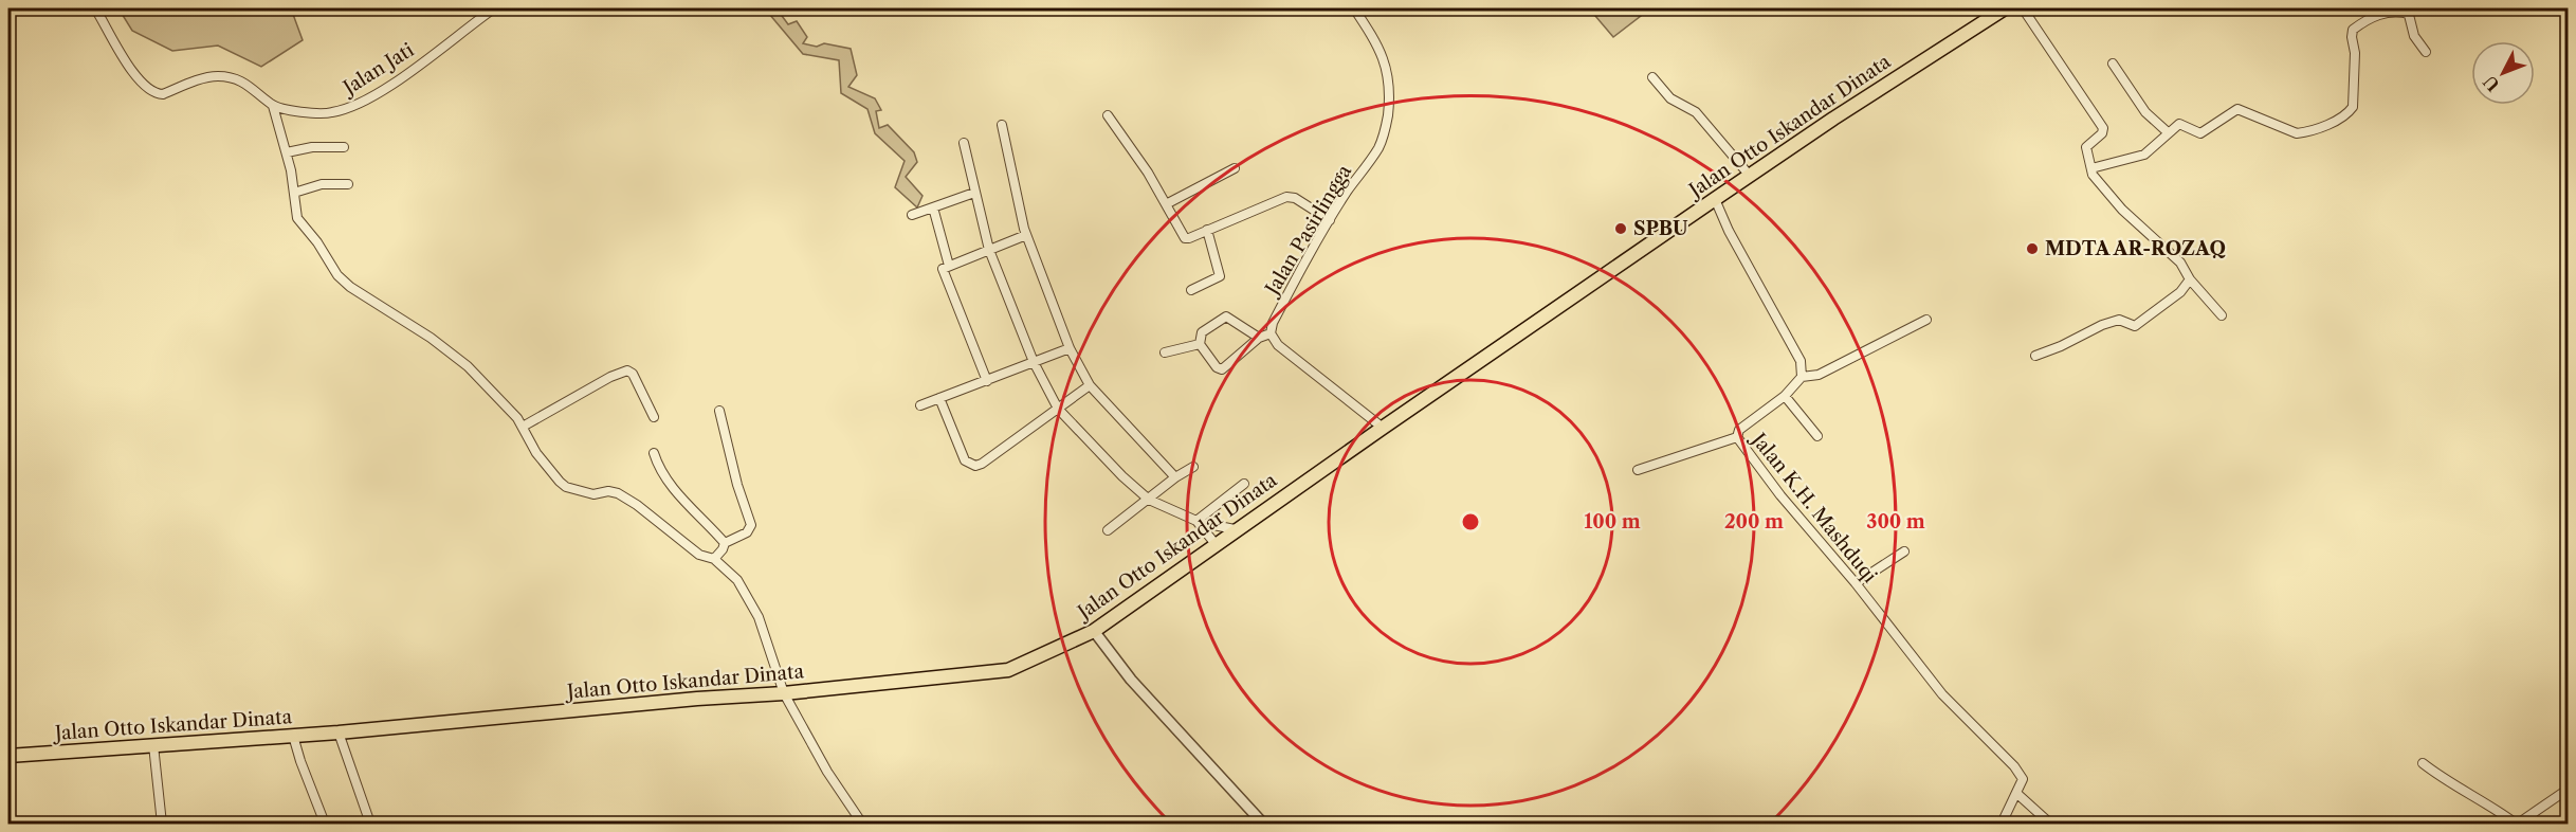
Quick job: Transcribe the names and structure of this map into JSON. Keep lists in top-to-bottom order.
{
  "streets": {
    "main road": ["Jalan Otto Iskandar Dinata"],
    "street": ["Jalan Jati", "Jalan Pasirlingga", "Jalan K.H. Mashduqi"]
  },
  "places": ["SPBU", "MDTA AR-ROZAQ"],
  "north": "bottom left",
  "rings": ["100 m", "200 m", "300 m"]
}
